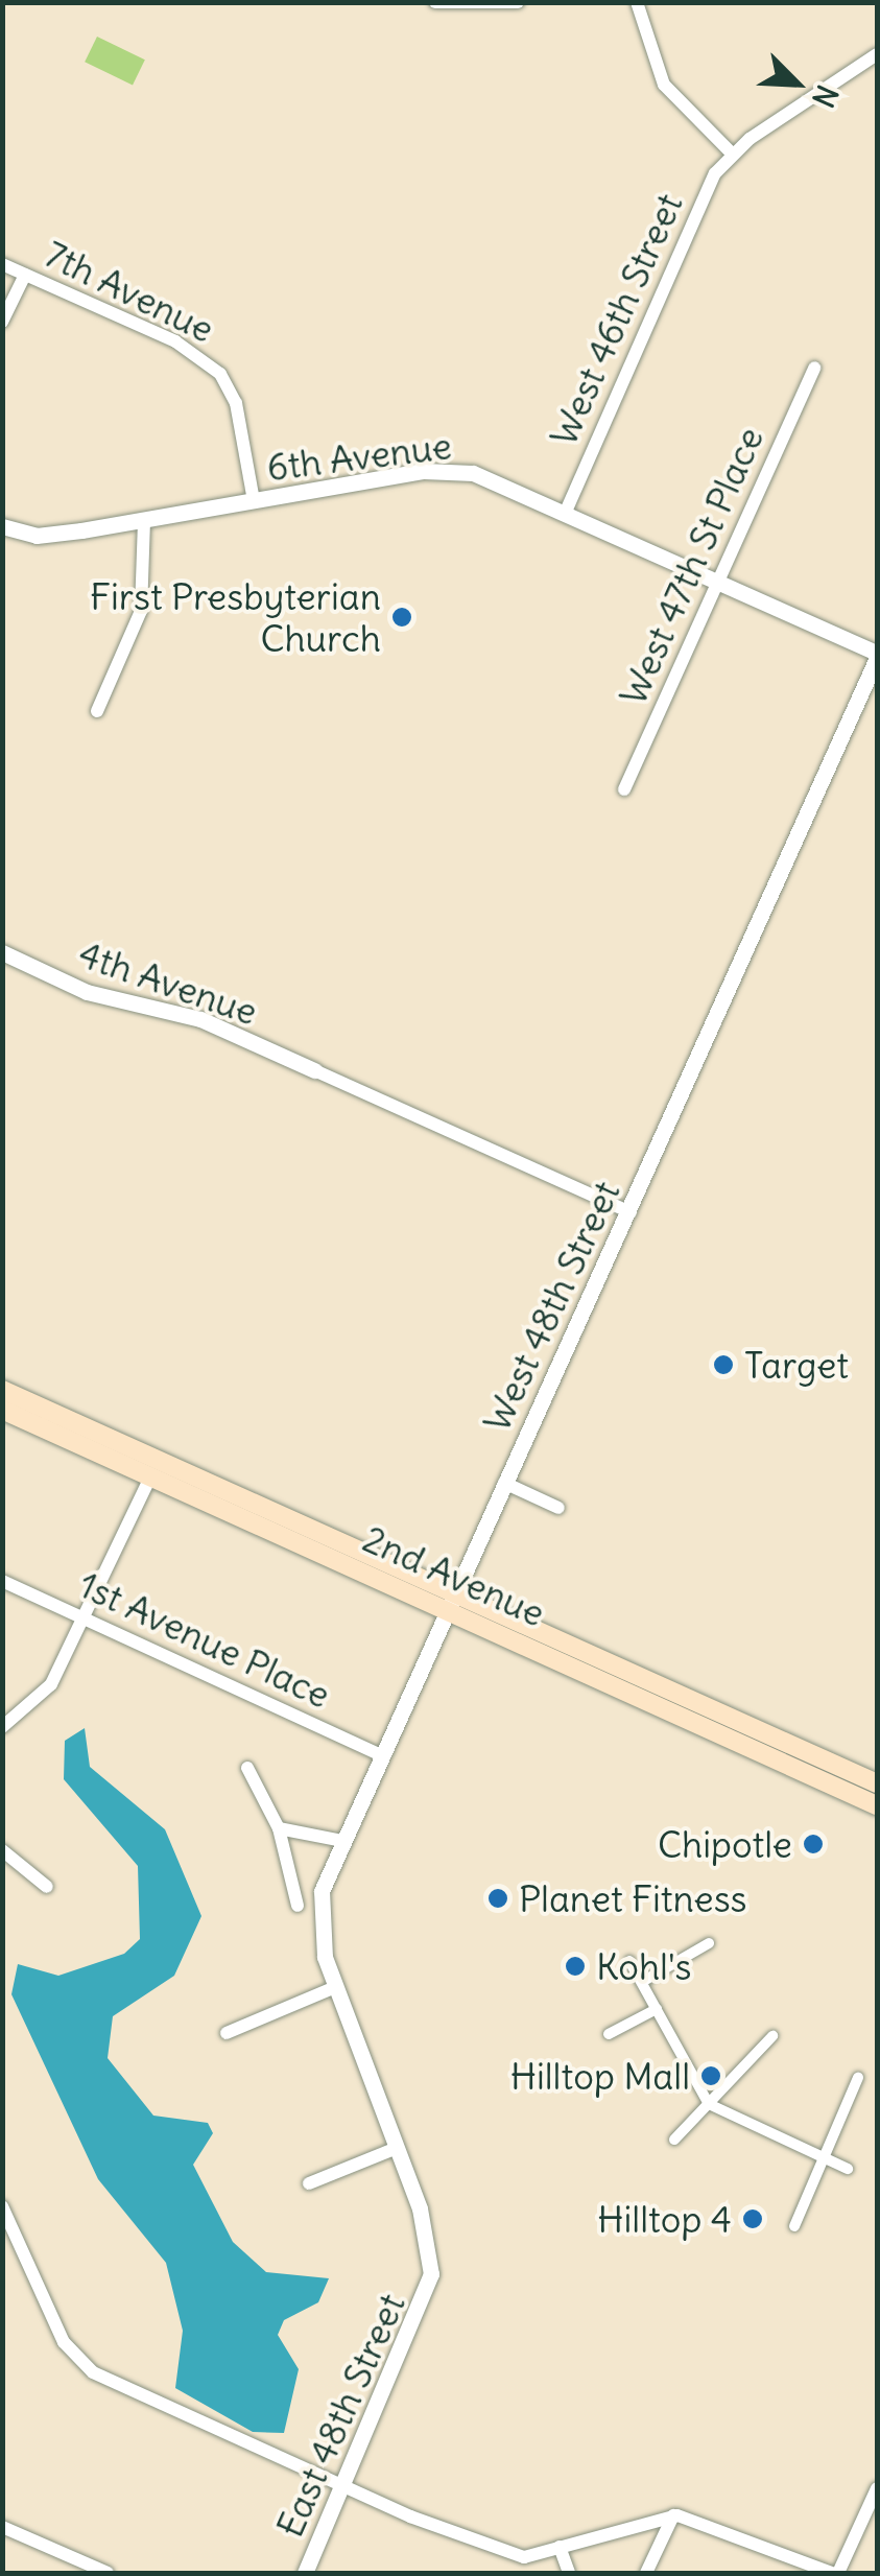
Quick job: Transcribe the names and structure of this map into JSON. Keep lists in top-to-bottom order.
{
  "streets": {
    "main road": ["2nd Avenue"],
    "street": [
      "7th Avenue",
      "West 46th Street",
      "6th Avenue",
      "West 47th St Place",
      "4th Avenue",
      "West 48th Street",
      "1st Avenue Place",
      "East 48th Street"
    ]
  },
  "crossings": [
    ["7th Avenue", "6th Avenue"],
    ["West 46th Street", "6th Avenue"],
    ["6th Avenue", "West 47th St Place"],
    ["6th Avenue", "West 48th Street"],
    ["West 48th Street", "2nd Avenue"],
    ["West 48th Street", "1st Avenue Place"],
    ["West 48th Street", "East 48th Street"]
  ],
  "places": [
    "First Presbyterian Church",
    "Target",
    "Chipotle",
    "Planet Fitness",
    "Kohl's",
    "Hilltop Mall",
    "Hilltop 4"
  ],
  "north": "bottom right"
}
